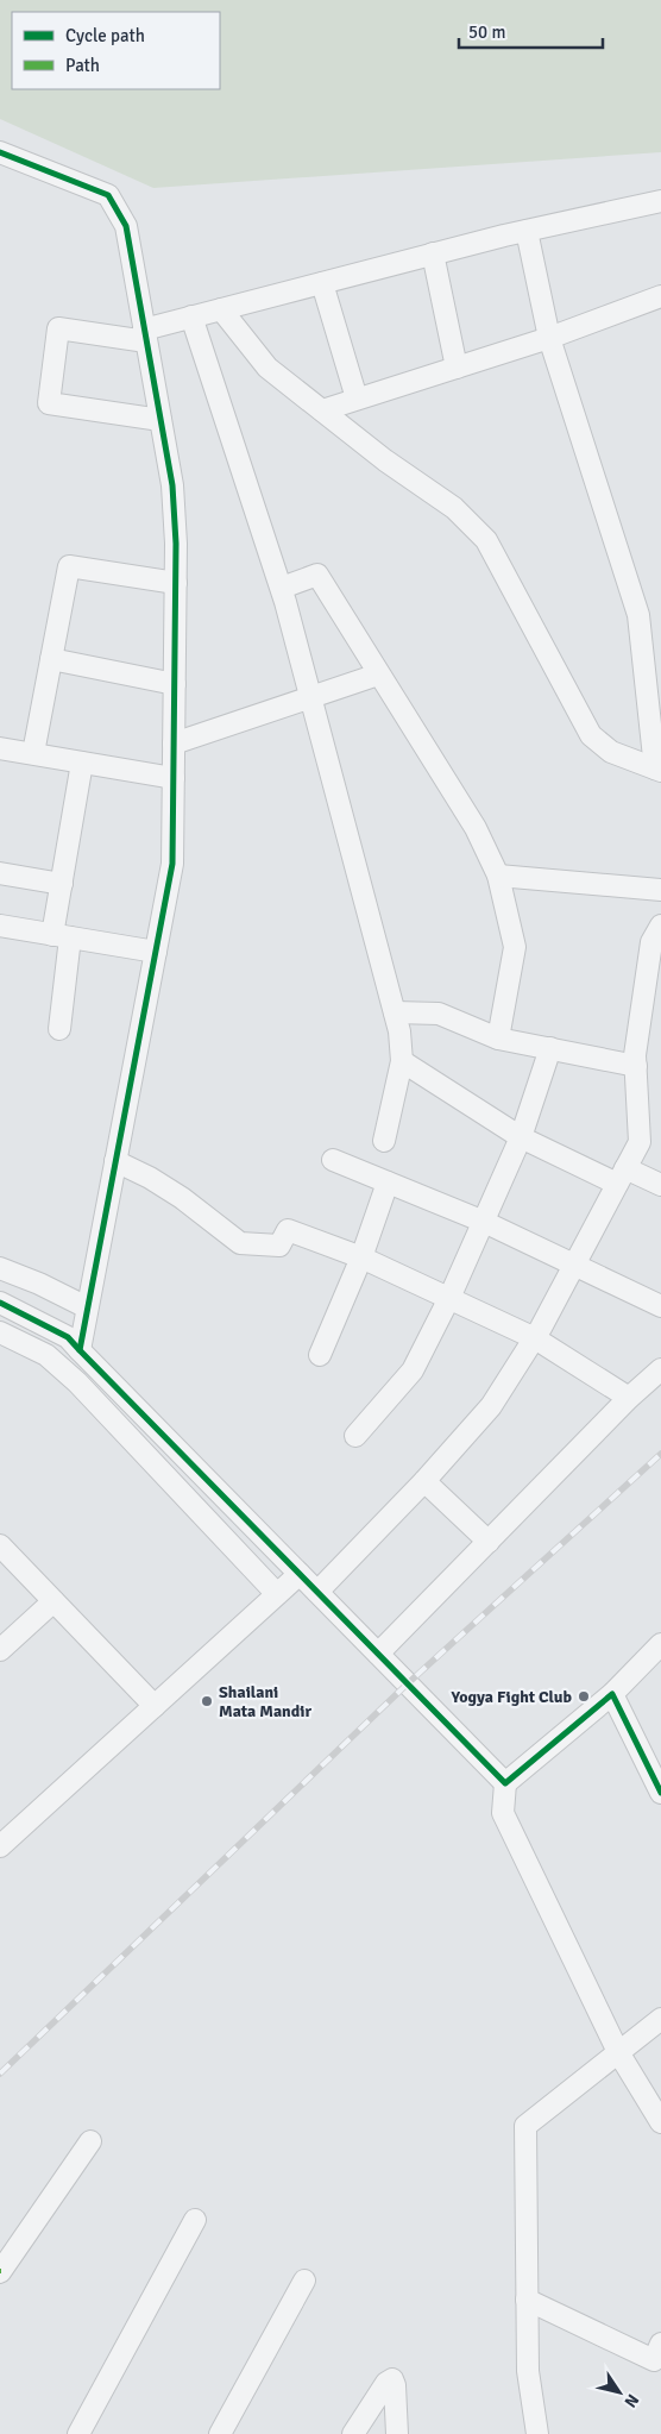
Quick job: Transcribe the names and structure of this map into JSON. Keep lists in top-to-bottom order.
{
  "places": ["Yogya Fight Club", "Shailani Mata Mandir"],
  "legend": ["Cycle path", "Path"],
  "scale_bar": "50 m",
  "north": "bottom right"
}
